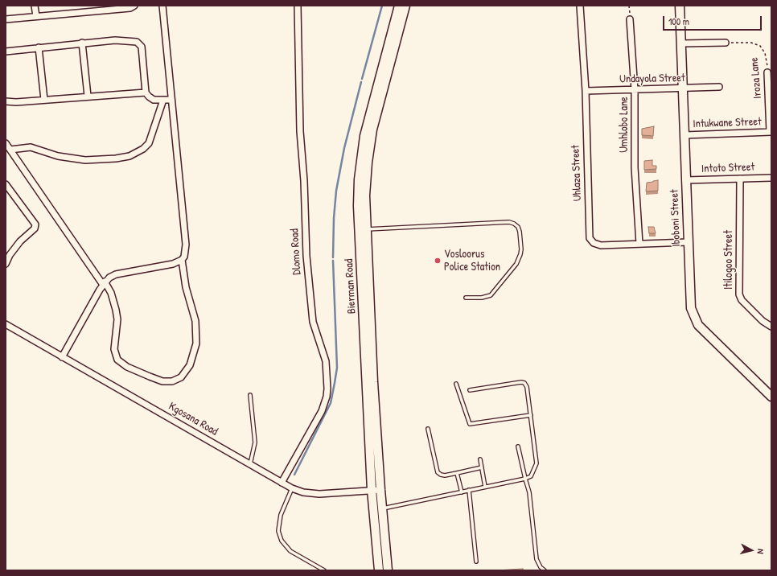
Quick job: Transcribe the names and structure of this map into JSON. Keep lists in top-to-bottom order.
{
  "streets": {
    "main road": ["Iboboni Street", "Bierman Road"],
    "street": [
      "Iroza Lane",
      "Undayola Street",
      "Intukwane Street",
      "Umhlobo Lane",
      "Intoto Street",
      "Uhlaza Street",
      "Dlomo Road",
      "Itilogoo Street",
      "Kgosana Road"
    ]
  },
  "crossings": [
    ["Iroza Lane", "Intukwane Street"],
    ["Undayola Street", "Umhlobo Lane"],
    ["Undayola Street", "Uhlaza Street"],
    ["Undayola Street", "Iboboni Street"],
    ["Intukwane Street", "Iboboni Street"],
    ["Umhlobo Lane", "Uhlaza Street"],
    ["Intoto Street", "Iboboni Street"],
    ["Intoto Street", "Itilogoo Street"],
    ["Uhlaza Street", "Iboboni Street"],
    ["Dlomo Road", "Kgosana Road"],
    ["Bierman Road", "Kgosana Road"]
  ],
  "places": ["Vosloorus Police Station"],
  "scale_bar": "100 m",
  "north": "right"
}
